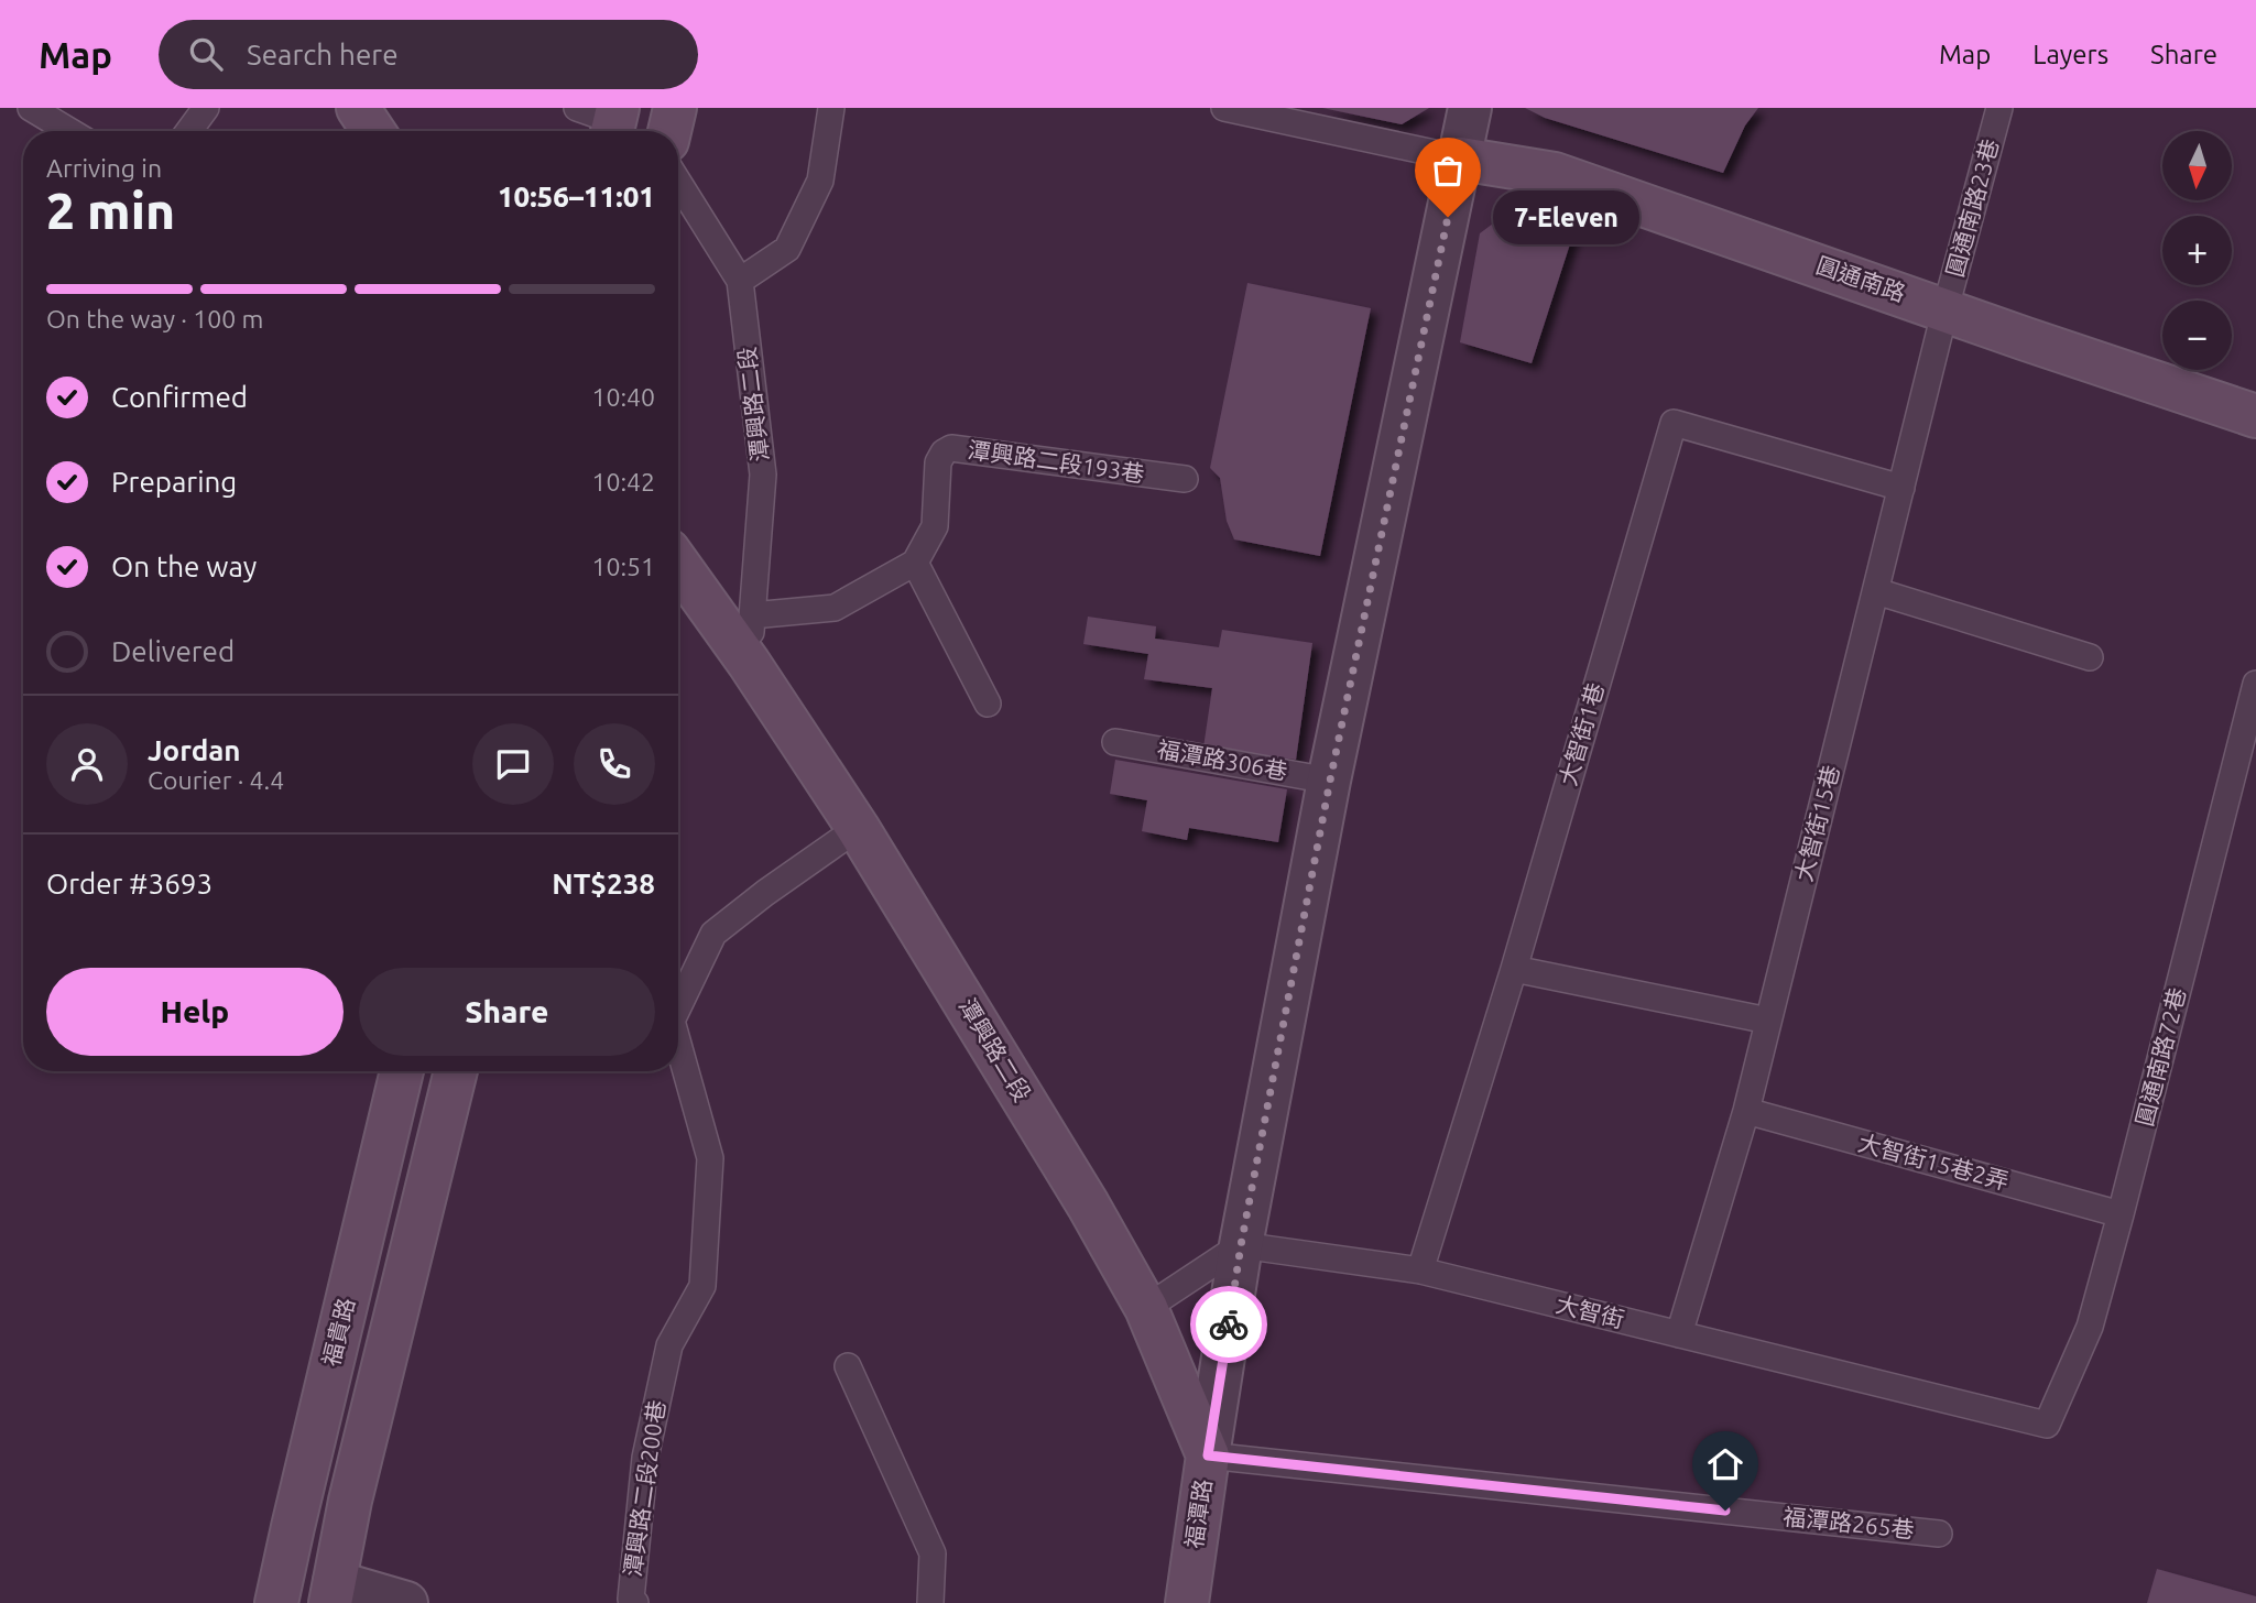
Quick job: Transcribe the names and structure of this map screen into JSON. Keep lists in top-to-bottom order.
{
  "streets": {
    "street": [
      "圓通南路",
      "潭興路二段",
      "福貴路",
      "福潭路"
    ],
    "lane": [
      "圓通南路23巷",
      "潭興路二段193巷",
      "大智街1巷",
      "福潭路306巷",
      "大智街15巷",
      "圓通南路72巷",
      "大智街15巷2弄",
      "大智街",
      "潭興路二段200巷",
      "福潭路265巷"
    ]
  },
  "crossings": [
    ["圓通南路23巷", "圓通南路"],
    ["圓通南路23巷", "大智街15巷"],
    ["圓通南路", "大智街15巷"],
    ["圓通南路", "福潭路"],
    ["潭興路二段", "潭興路二段200巷"],
    ["潭興路二段", "福潭路"],
    ["潭興路二段", "福潭路265巷"],
    ["大智街1巷", "大智街15巷"],
    ["大智街1巷", "大智街"],
    ["福潭路306巷", "福潭路"],
    ["大智街15巷", "大智街15巷2弄"],
    ["大智街15巷", "大智街"],
    ["圓通南路72巷", "大智街15巷2弄"],
    ["圓通南路72巷", "大智街"],
    ["大智街", "福潭路"],
    ["福潭路", "福潭路265巷"]
  ],
  "places": ["7-Eleven"],
  "north": "bottom",
  "page": {
    "header": "Map",
    "search": "Search here",
    "nav": ["Map", "Layers", "Share"],
    "map_buttons": ["+", "−"],
    "heading": ["2 min", "Arriving in", "10:56–11:01"],
    "panel": [
      "Jordan",
      "Courier · 4.4",
      "Order #3693",
      "NT$238"
    ],
    "bubble": "7-Eleven",
    "bar": "On the way · 100 m",
    "list": [
      ["Confirmed", "10:40"],
      ["Preparing", "10:42"],
      ["On the way", "10:51"],
      "Delivered"
    ],
    "buttons": ["Help", "Share"]
  }
}
